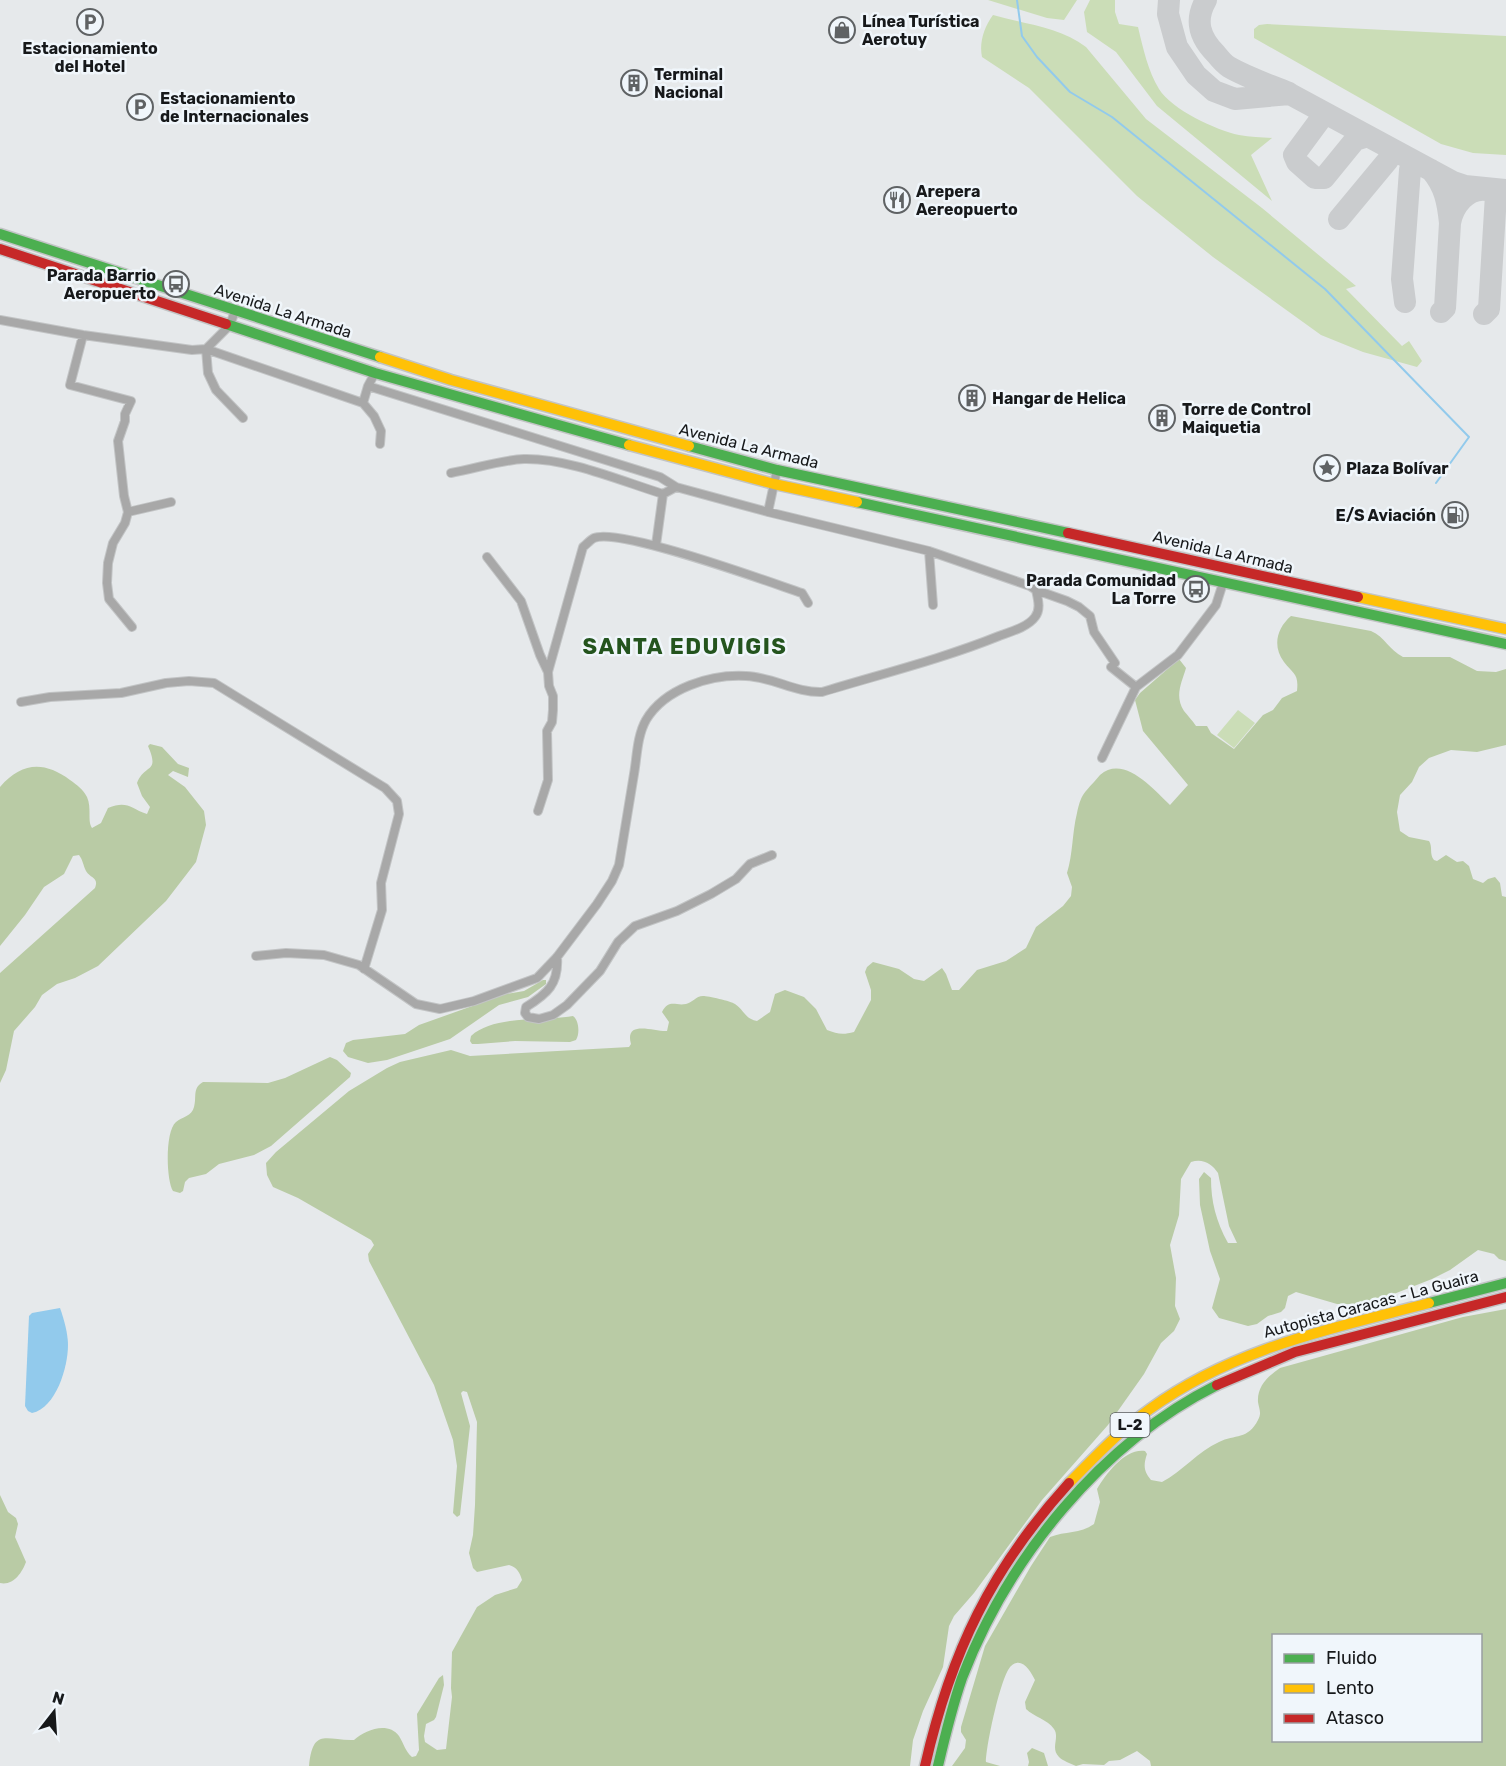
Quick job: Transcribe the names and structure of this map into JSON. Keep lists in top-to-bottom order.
{
  "streets": {
    "main road": ["Avenida La Armada", "Autopista Caracas - La Guaira", "L-2"]
  },
  "districts": ["SANTA EDUVIGIS"],
  "places": {
    "parking": ["Estacionamiento del Hotel", "Estacionamiento de Internacionales"],
    "shop": ["Línea Turística Aerotuy"],
    "building": ["Terminal Nacional", "Hangar de Helica", "Torre de Control Maiquetia"],
    "restaurant": ["Arepera Aereopuerto"],
    "bus stop": ["Parada Barrio Aeropuerto", "Parada Comunidad La Torre"],
    "place": ["Plaza Bolívar"],
    "fuel station": ["E/S Aviación"]
  },
  "legend": ["Fluido", "Lento", "Atasco"],
  "north": "top"
}
